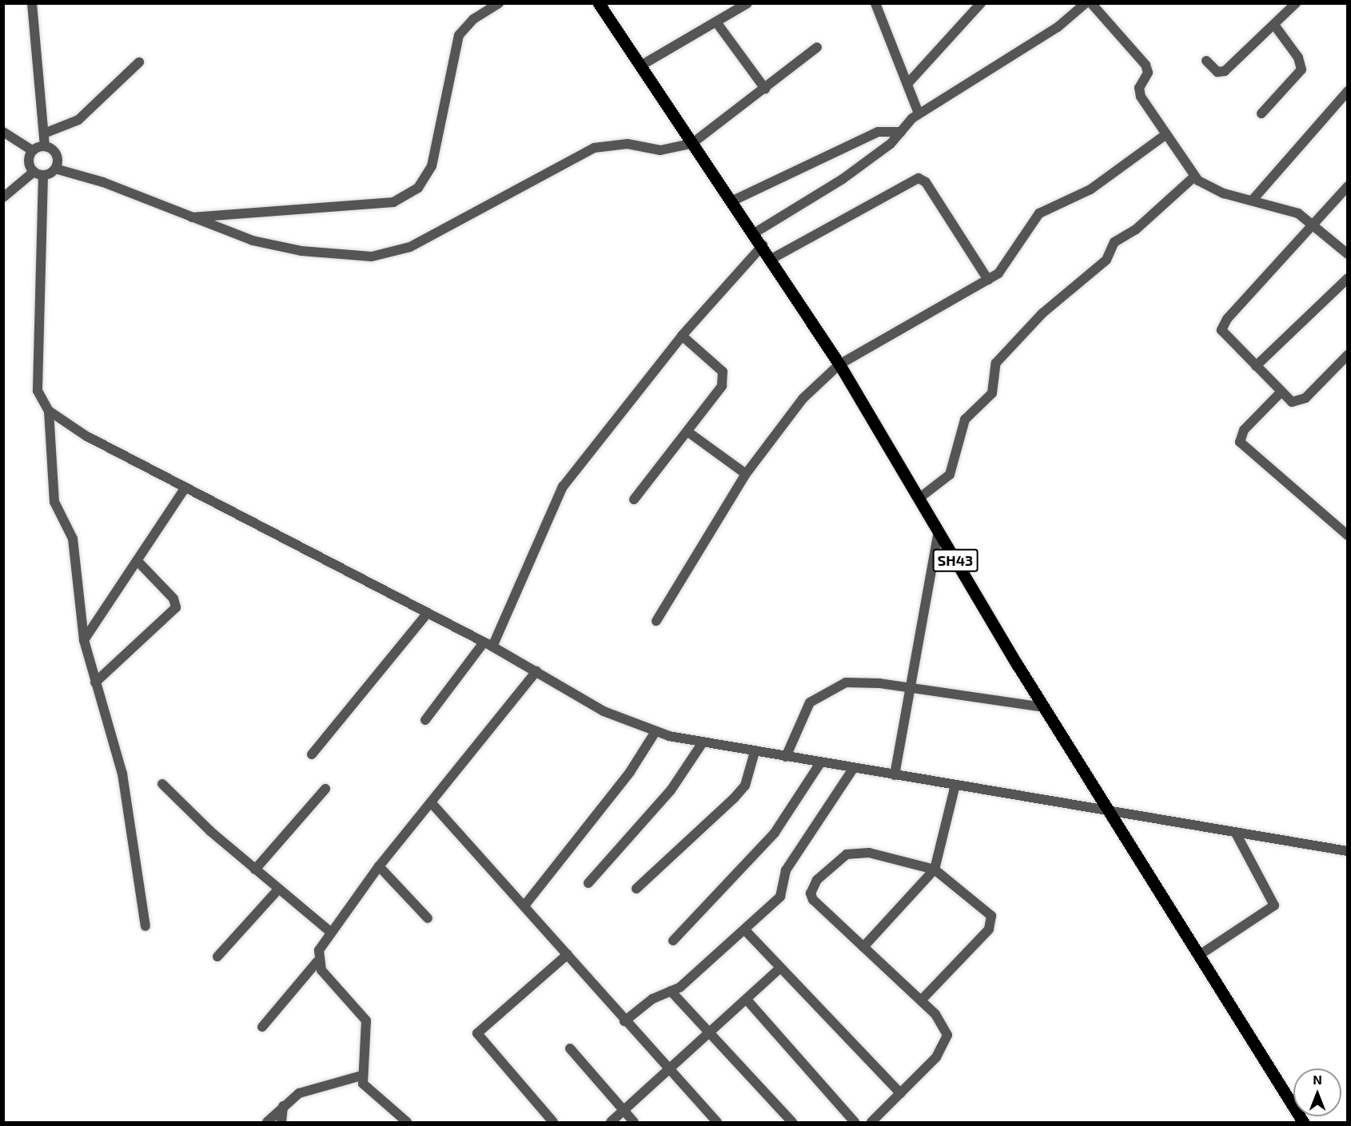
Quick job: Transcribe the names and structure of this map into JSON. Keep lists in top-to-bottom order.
{
  "streets": {
    "main road": ["SH43"]
  },
  "north": "top"
}
